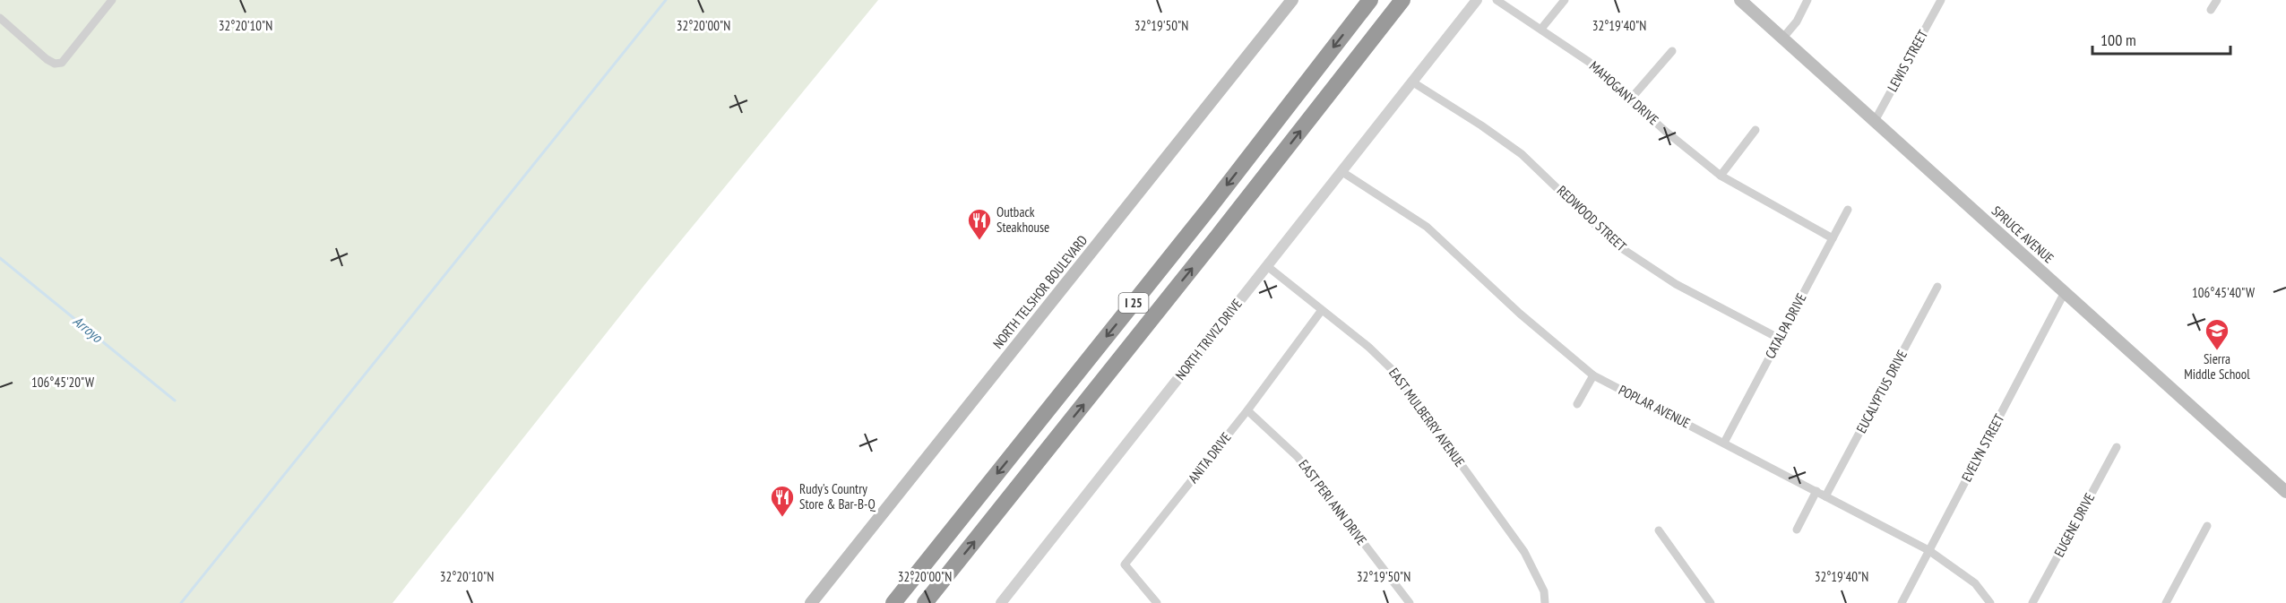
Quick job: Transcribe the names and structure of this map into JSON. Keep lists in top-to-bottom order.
{
  "streets": {
    "highway": ["I 25"],
    "main road": ["SPRUCE AVENUE", "NORTH TELSHOR BOULEVARD"],
    "street": [
      "LEWIS STREET",
      "MAHOGANY DRIVE",
      "REDWOOD STREET",
      "CATALPA DRIVE",
      "NORTH TRIVIZ DRIVE",
      "EUCALYPTUS DRIVE",
      "POPLAR AVENUE",
      "EAST MULBERRY AVENUE",
      "EVELYN STREET",
      "ANITA DRIVE",
      "EAST PERI ANN DRIVE",
      "EUGENE DRIVE"
    ]
  },
  "crossings": [
    ["LEWIS STREET", "SPRUCE AVENUE"],
    ["MAHOGANY DRIVE", "CATALPA DRIVE"],
    ["REDWOOD STREET", "CATALPA DRIVE"],
    ["REDWOOD STREET", "NORTH TRIVIZ DRIVE"],
    ["SPRUCE AVENUE", "EVELYN STREET"],
    ["CATALPA DRIVE", "POPLAR AVENUE"],
    ["NORTH TRIVIZ DRIVE", "POPLAR AVENUE"],
    ["NORTH TRIVIZ DRIVE", "EAST MULBERRY AVENUE"],
    ["EUCALYPTUS DRIVE", "POPLAR AVENUE"],
    ["POPLAR AVENUE", "EVELYN STREET"],
    ["EAST MULBERRY AVENUE", "ANITA DRIVE"],
    ["ANITA DRIVE", "EAST PERI ANN DRIVE"]
  ],
  "water": ["Arroyo"],
  "places": {
    "restaurant": ["Outback Steakhouse", "Rudy's Country Store & Bar-B-Q"],
    "school or university": ["Sierra Middle School"]
  },
  "scale_bar": "100 m",
  "coordinates": [
    "32°20'10\"N",
    "32°20'00\"N",
    "32°19'50\"N",
    "32°19'40\"N",
    "106°45'40\"W",
    "106°45'20\"W"
  ]
}
